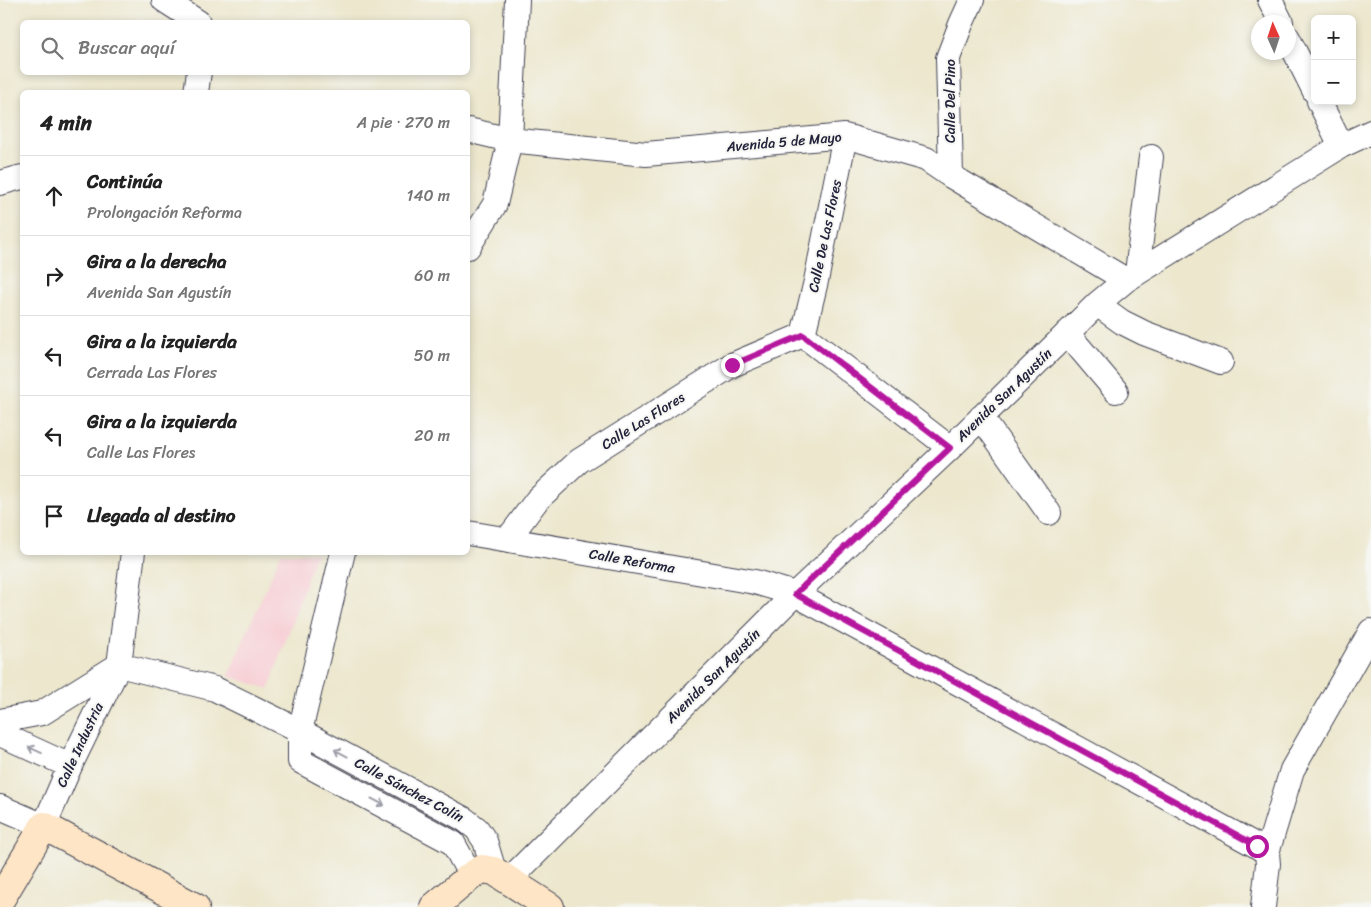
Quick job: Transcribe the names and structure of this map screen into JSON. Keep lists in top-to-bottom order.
{
  "streets": {
    "main road": ["Calle Industria"],
    "street": [
      "Calle Del Pino",
      "Avenida 5 de Mayo",
      "Calle De Las Flores",
      "Avenida San Agustín",
      "Calle Las Flores",
      "Calle Reforma",
      "Calle Sánchez Colín"
    ]
  },
  "crossings": [
    ["Calle Del Pino", "Avenida 5 de Mayo"],
    ["Avenida 5 de Mayo", "Calle De Las Flores"],
    ["Avenida 5 de Mayo", "Avenida San Agustín"],
    ["Calle De Las Flores", "Calle Las Flores"],
    ["Avenida San Agustín", "Calle Reforma"],
    ["Avenida San Agustín", "Calle Sánchez Colín"],
    ["Calle Las Flores", "Calle Reforma"],
    ["Calle Industria", "Calle Sánchez Colín"]
  ],
  "north": "top",
  "page": {
    "map_buttons": ["+", "−"],
    "search": "Buscar aquí",
    "heading": ["4 min", "A pie · 270 m"],
    "list": [
      ["Continúa", "Prolongación Reforma", "140 m"],
      ["Gira a la derecha", "Avenida San Agustín", "60 m"],
      ["Gira a la izquierda", "Cerrada Las Flores", "50 m"],
      ["Gira a la izquierda", "Calle Las Flores", "20 m"],
      "Llegada al destino"
    ]
  }
}
